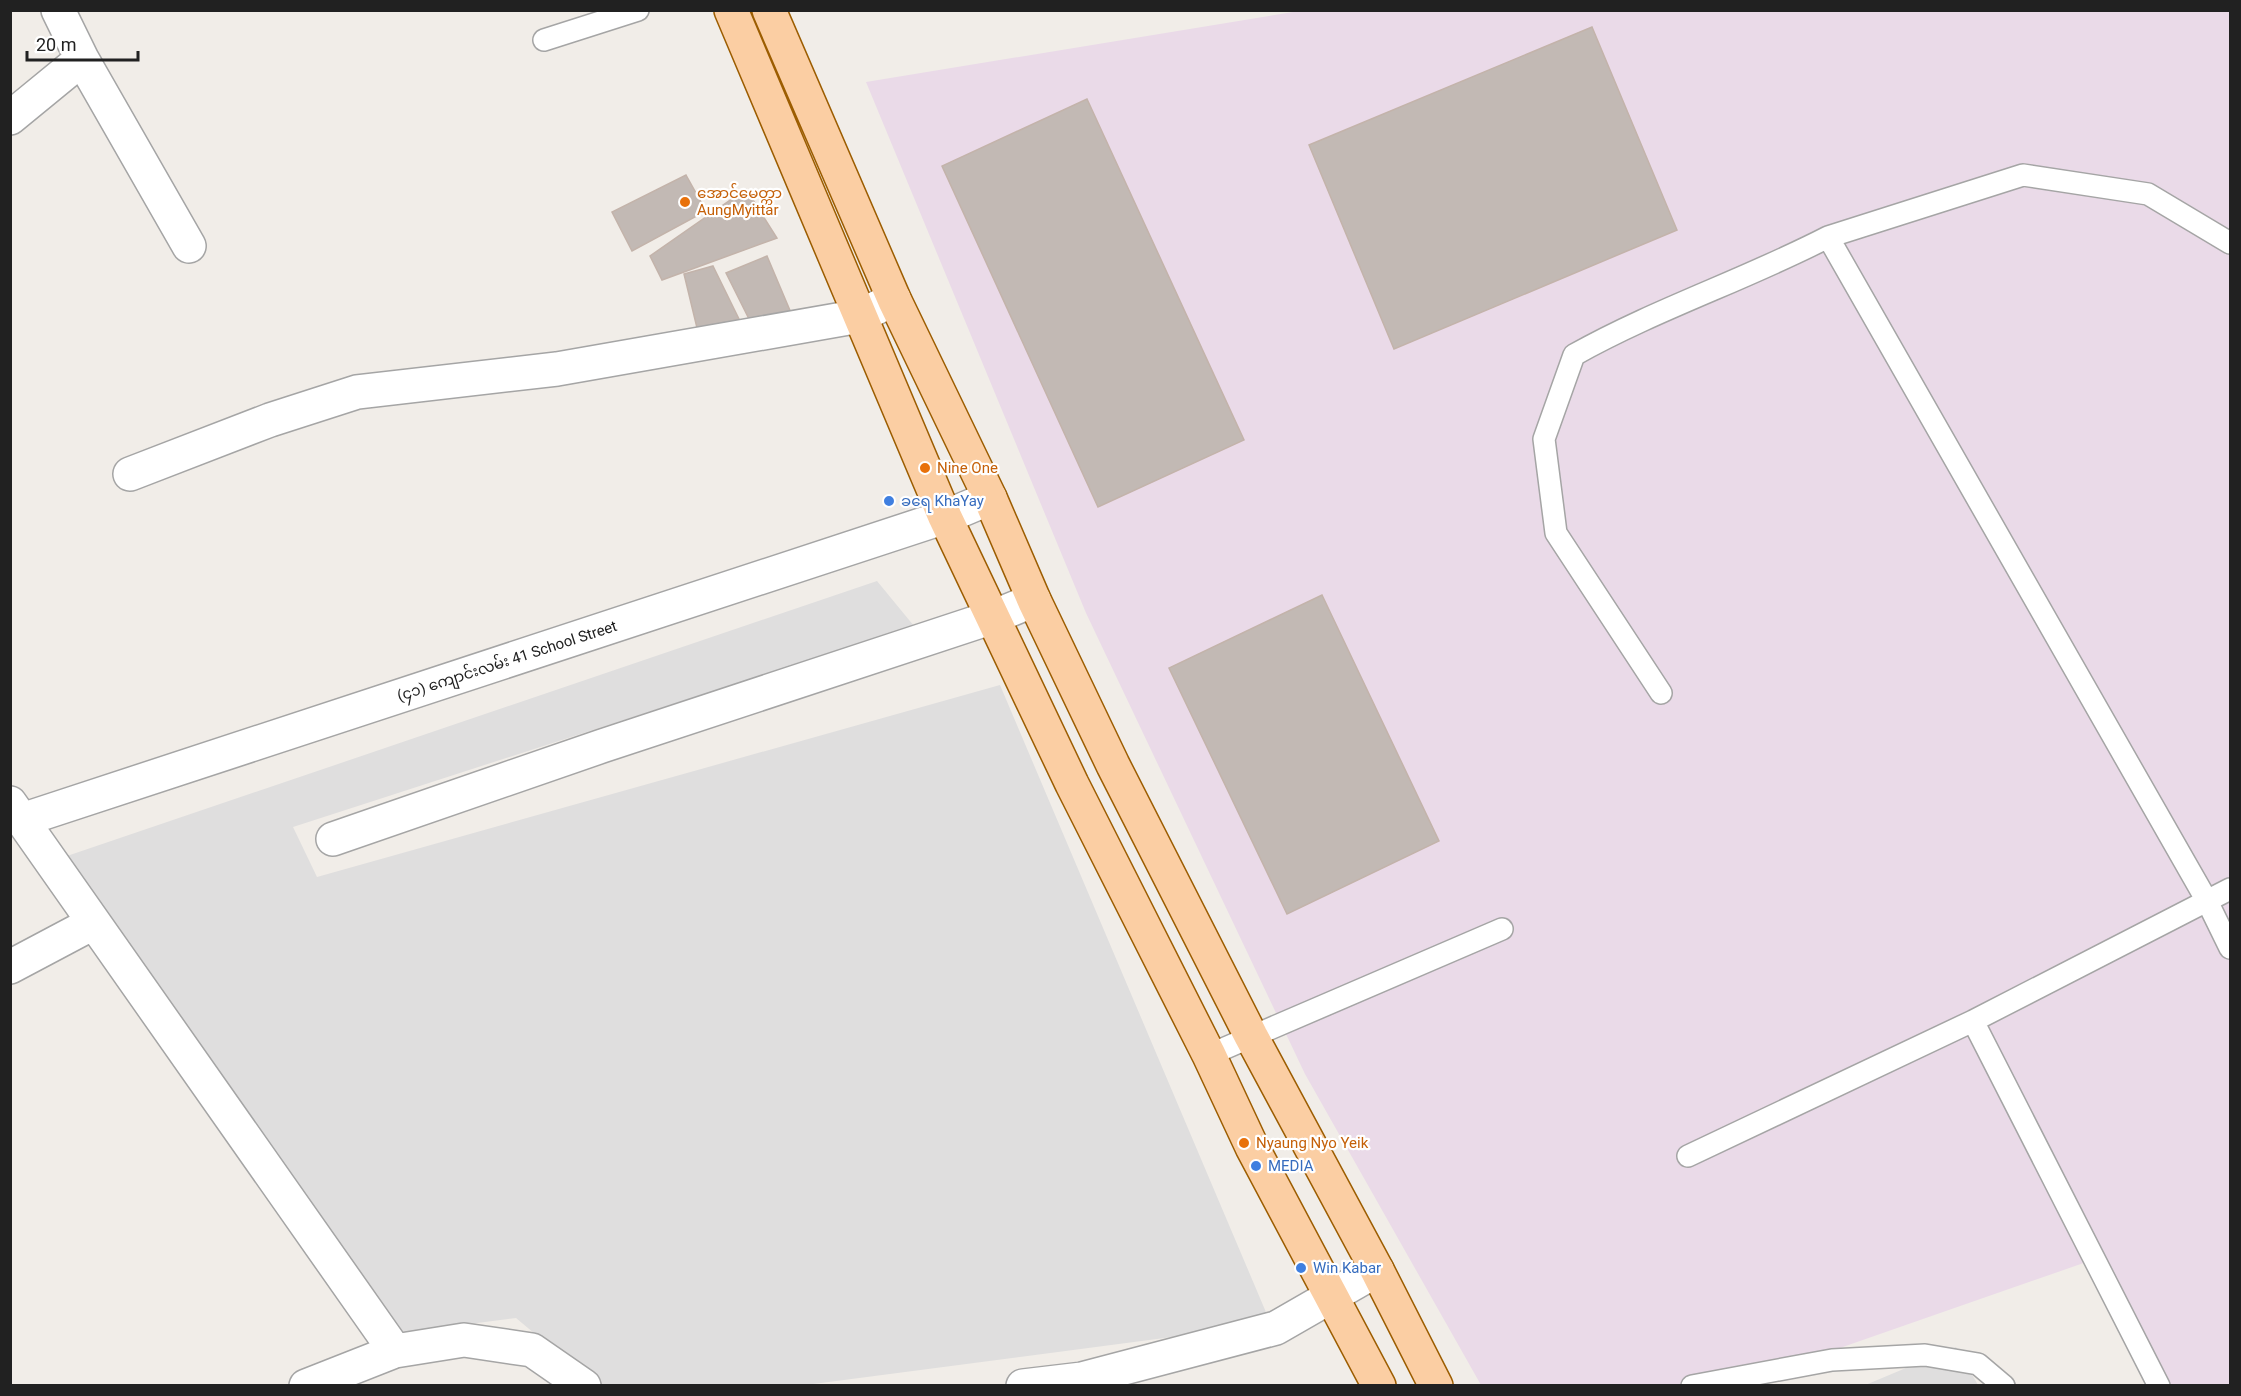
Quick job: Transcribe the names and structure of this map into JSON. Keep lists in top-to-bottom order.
{
  "streets": {
    "street": ["(၄၁) ကျောင်းလမ်း 41 School Street"]
  },
  "places": [
    "အောင်မေတ္တာ AungMyittar",
    "Nine One",
    "ခရေ KhaYay",
    "Nyaung Nyo Yeik",
    "MEDIA",
    "Win Kabar"
  ],
  "scale_bar": "20 m"
}
